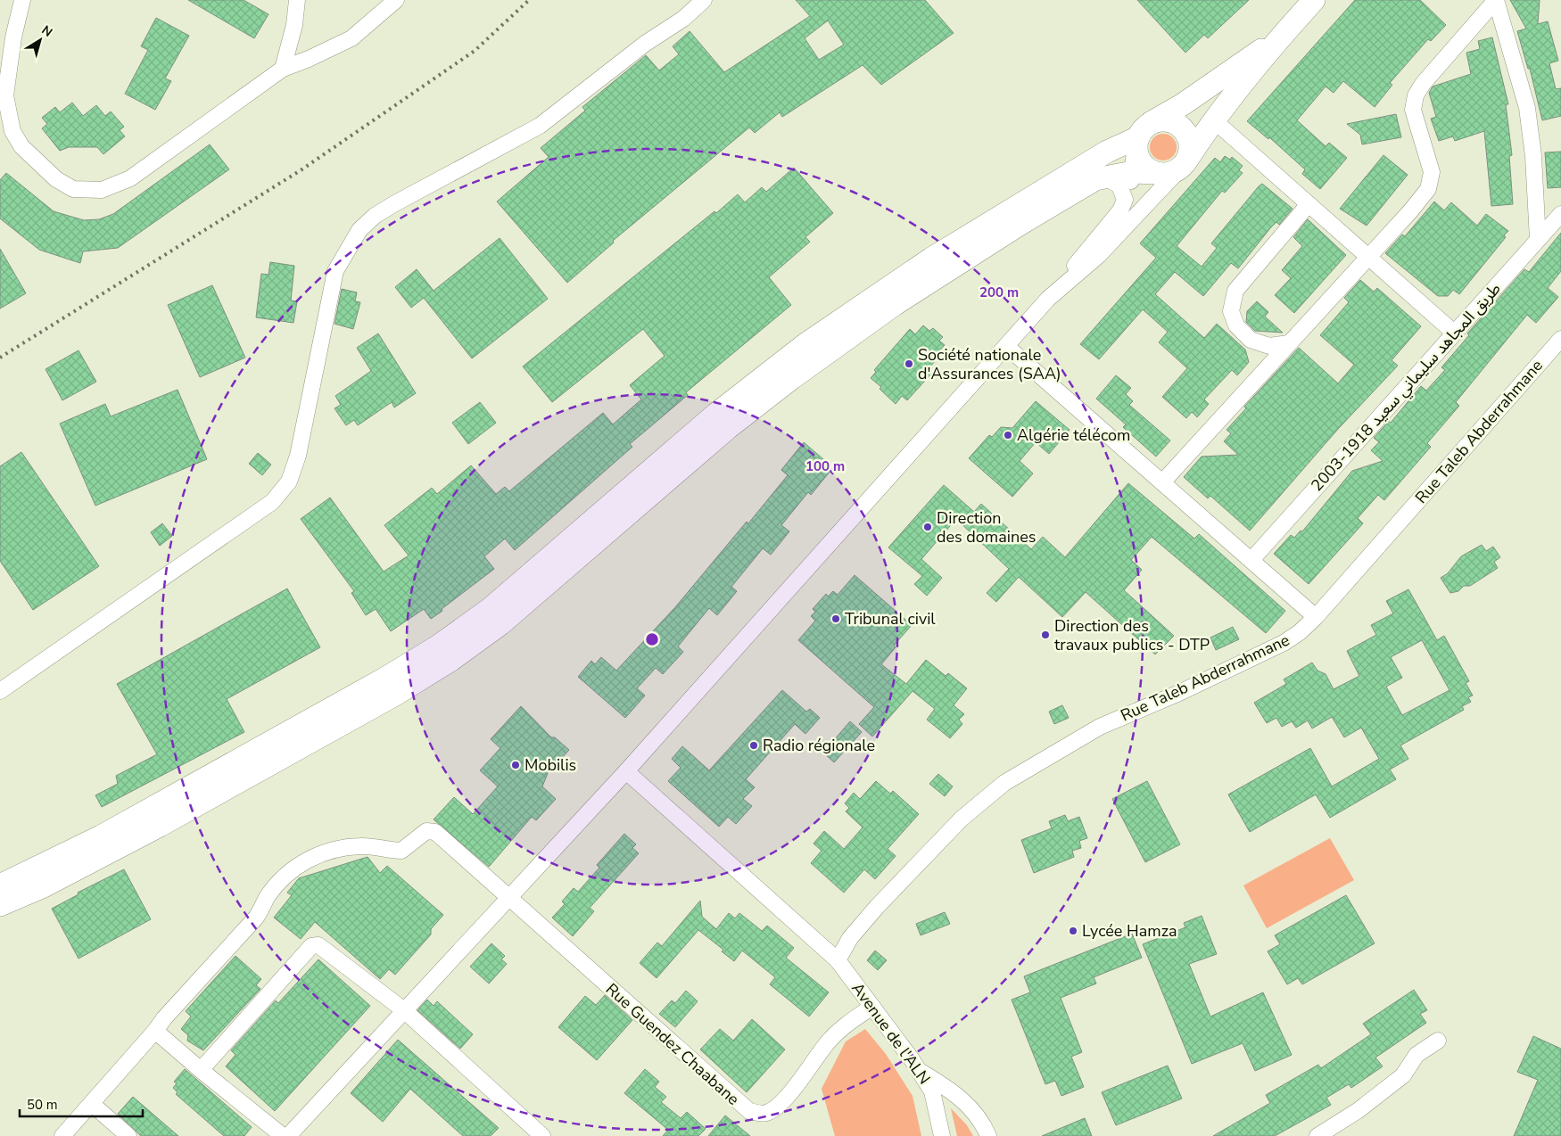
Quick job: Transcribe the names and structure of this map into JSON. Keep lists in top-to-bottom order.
{
  "streets": {
    "street": [
      "طريق المجاهد سليماني سعيد 1918-2003",
      "Rue Taleb Abderrahmane",
      "Avenue de l'ALN",
      "Rue Guendez Chaabane"
    ]
  },
  "crossings": [
    ["Rue Taleb Abderrahmane", "Avenue de l'ALN"],
    ["Avenue de l'ALN", "Rue Guendez Chaabane"]
  ],
  "places": [
    "Société nationale d'Assurances (SAA)",
    "Algérie télécom",
    "Direction des domaines",
    "Tribunal civil",
    "Direction des travaux publics - DTP",
    "Radio régionale",
    "Mobilis",
    "Lycée Hamza"
  ],
  "scale_bar": "50 m",
  "north": "top right",
  "rings": ["200 m", "100 m"]
}
